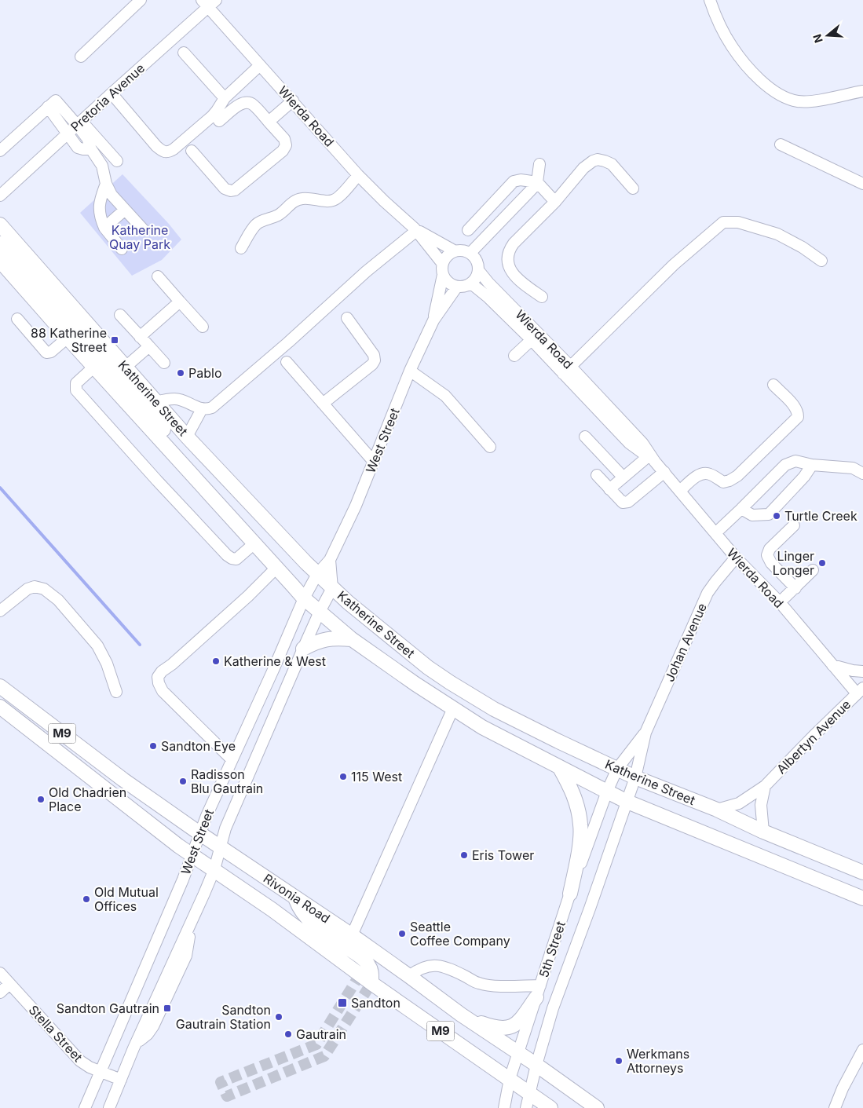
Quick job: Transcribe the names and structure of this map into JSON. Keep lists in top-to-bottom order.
{
  "streets": {
    "main road": ["Katherine Street", "M9", "Rivonia Road"],
    "street": [
      "Pretoria Avenue",
      "Wierda Road",
      "West Street",
      "Johan Avenue",
      "Albertyn Avenue",
      "5th Street",
      "Stella Street"
    ]
  },
  "crossings": [
    ["Pretoria Avenue", "Wierda Road"],
    ["Wierda Road", "West Street"],
    ["Wierda Road", "Johan Avenue"],
    ["Wierda Road", "Albertyn Avenue"],
    ["Katherine Street", "West Street"],
    ["Katherine Street", "Johan Avenue"],
    ["Katherine Street", "Albertyn Avenue"],
    ["Katherine Street", "5th Street"],
    ["West Street", "Rivonia Road"],
    ["West Street", "Stella Street"],
    ["Johan Avenue", "5th Street"],
    ["Rivonia Road", "5th Street"]
  ],
  "parks": ["Katherine Quay Park"],
  "places": {
    "transit": ["88 Katherine Street", "Sandton", "Sandton Gautrain"],
    "other": [
      "Pablo",
      "Turtle Creek",
      "Linger Longer",
      "Katherine & West",
      "Sandton Eye",
      "115 West",
      "Radisson Blu Gautrain",
      "Old Chadrien Place",
      "Eris Tower",
      "Old Mutual Offices",
      "Seattle Coffee Company",
      "Sandton Gautrain Station",
      "Gautrain",
      "Werkmans Attorneys"
    ]
  },
  "north": "left"
}
